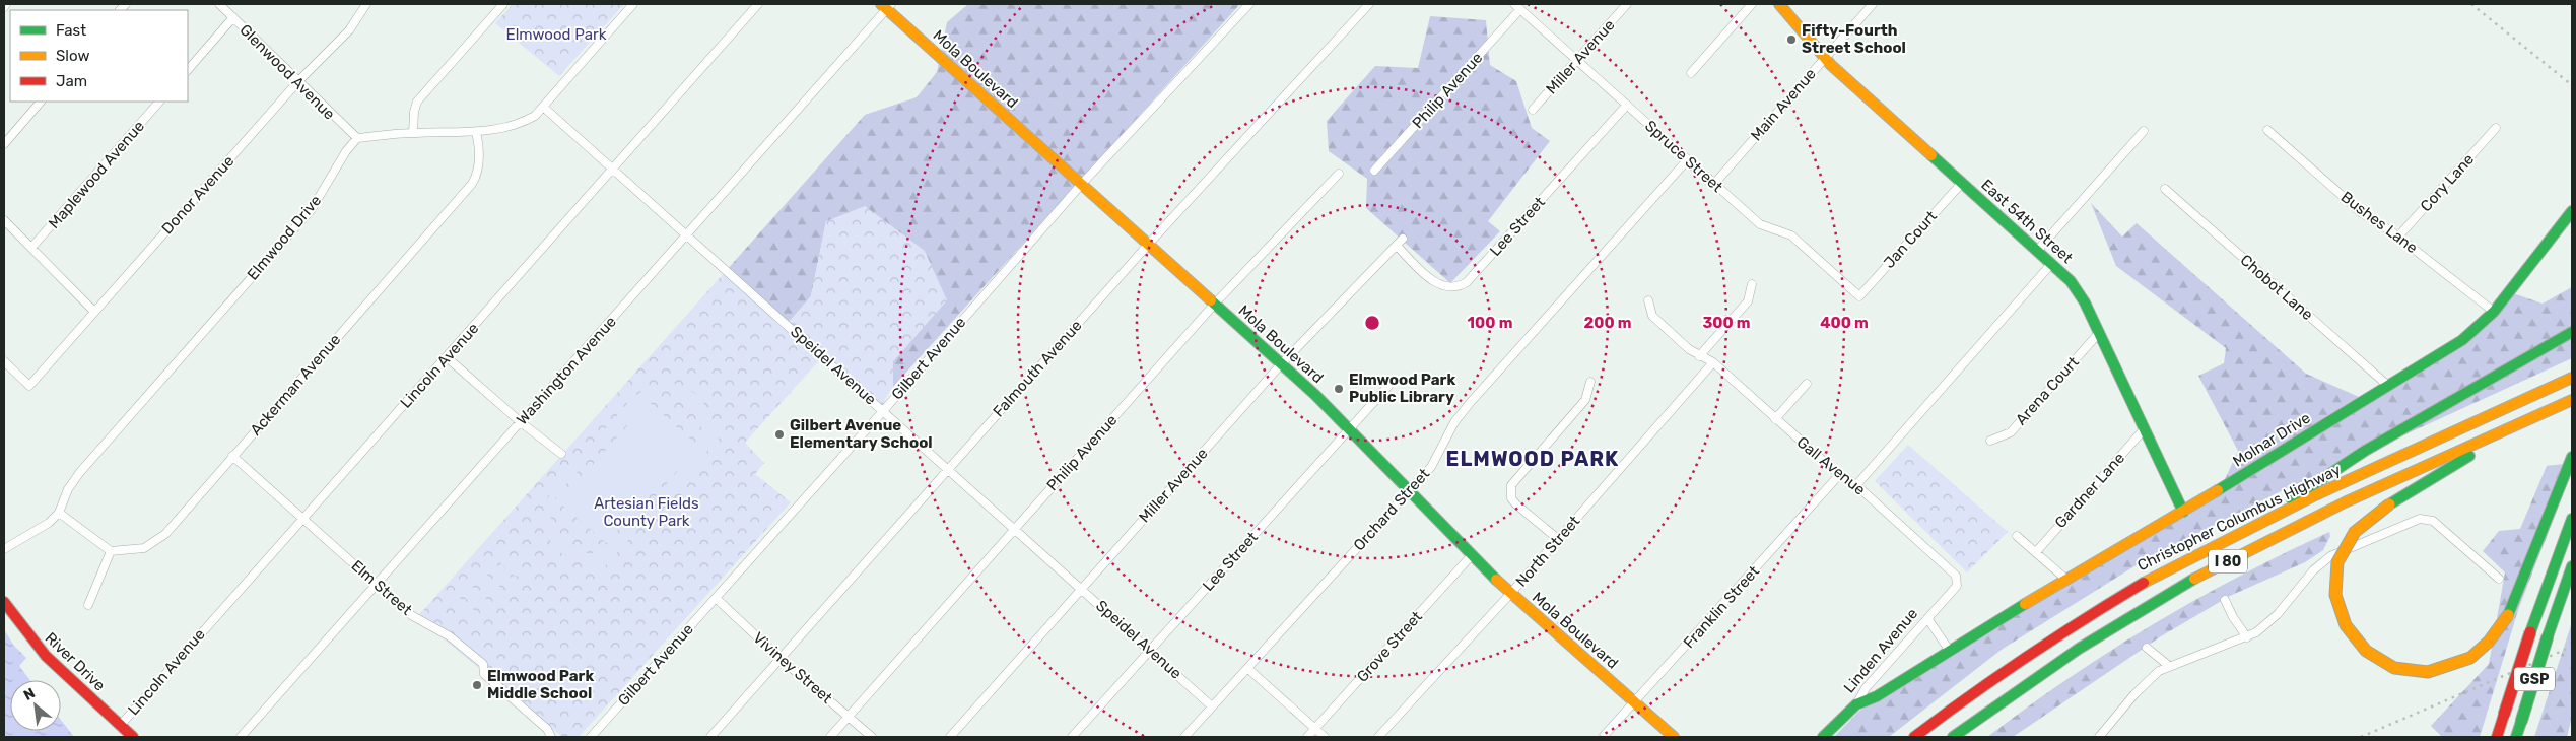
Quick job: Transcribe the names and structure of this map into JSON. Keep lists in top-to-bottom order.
{
  "streets": {
    "main road": [
      "Mola Boulevard",
      "East 54th Street",
      "Molnar Drive",
      "Christopher Columbus Highway",
      "I 80",
      "Linden Avenue",
      "River Drive",
      "GSP"
    ],
    "street": [
      "Miller Avenue",
      "Glenwood Avenue",
      "Philip Avenue",
      "Main Avenue",
      "Spruce Street",
      "Maplewood Avenue",
      "Cory Lane",
      "Donor Avenue",
      "Bushes Lane",
      "Lee Street",
      "Elmwood Drive",
      "Jan Court",
      "Chobot Lane",
      "Gilbert Avenue",
      "Lincoln Avenue",
      "Speidel Avenue",
      "Falmouth Avenue",
      "Washington Avenue",
      "Ackerman Avenue",
      "Arena Court",
      "Gall Avenue",
      "Gardner Lane",
      "Orchard Street",
      "North Street",
      "Elm Street",
      "Franklin Street",
      "Grove Street",
      "Viviney Street"
    ]
  },
  "crossings": [
    ["Miller Avenue", "Mola Boulevard"],
    ["Miller Avenue", "Spruce Street"],
    ["Miller Avenue", "Lee Street"],
    ["Miller Avenue", "Speidel Avenue"],
    ["Mola Boulevard", "Philip Avenue"],
    ["Mola Boulevard", "Lee Street"],
    ["Mola Boulevard", "Gilbert Avenue"],
    ["Mola Boulevard", "Falmouth Avenue"],
    ["Mola Boulevard", "Washington Avenue"],
    ["Mola Boulevard", "Orchard Street"],
    ["Mola Boulevard", "North Street"],
    ["Mola Boulevard", "Franklin Street"],
    ["Mola Boulevard", "Grove Street"],
    ["Glenwood Avenue", "Donor Avenue"],
    ["Glenwood Avenue", "Elmwood Drive"],
    ["Philip Avenue", "Spruce Street"],
    ["Philip Avenue", "Speidel Avenue"],
    ["Philip Avenue", "Viviney Street"],
    ["Main Avenue", "Spruce Street"],
    ["Main Avenue", "East 54th Street"],
    ["Spruce Street", "Lee Street"],
    ["Spruce Street", "Jan Court"],
    ["Spruce Street", "Orchard Street"],
    ["Cory Lane", "Bushes Lane"],
    ["East 54th Street", "Jan Court"],
    ["East 54th Street", "Arena Court"],
    ["East 54th Street", "Molnar Drive"],
    ["East 54th Street", "Gardner Lane"],
    ["Bushes Lane", "Molnar Drive"],
    ["Lee Street", "Speidel Avenue"],
    ["Chobot Lane", "Molnar Drive"],
    ["Gilbert Avenue", "Speidel Avenue"],
    ["Gilbert Avenue", "Viviney Street"],
    ["Lincoln Avenue", "Speidel Avenue"],
    ["Lincoln Avenue", "Elm Street"],
    ["Lincoln Avenue", "River Drive"],
    ["Speidel Avenue", "Falmouth Avenue"],
    ["Speidel Avenue", "Washington Avenue"],
    ["Speidel Avenue", "Orchard Street"],
    ["Falmouth Avenue", "Viviney Street"],
    ["Washington Avenue", "Elm Street"],
    ["Ackerman Avenue", "Elm Street"],
    ["Molnar Drive", "Linden Avenue"],
    ["Gall Avenue", "North Street"],
    ["Gall Avenue", "Franklin Street"],
    ["Gall Avenue", "Linden Avenue"]
  ],
  "districts": ["ELMWOOD PARK"],
  "parks": ["Elmwood Park", "Artesian Fields County Park"],
  "places": [
    "Fifty-Fourth Street School",
    "Elmwood Park Public Library",
    "Gilbert Avenue Elementary School",
    "Elmwood Park Middle School"
  ],
  "legend": ["Fast", "Slow", "Jam"],
  "north": "top left",
  "rings": [
    "100 m",
    "200 m",
    "300 m",
    "400 m"
  ]
}
